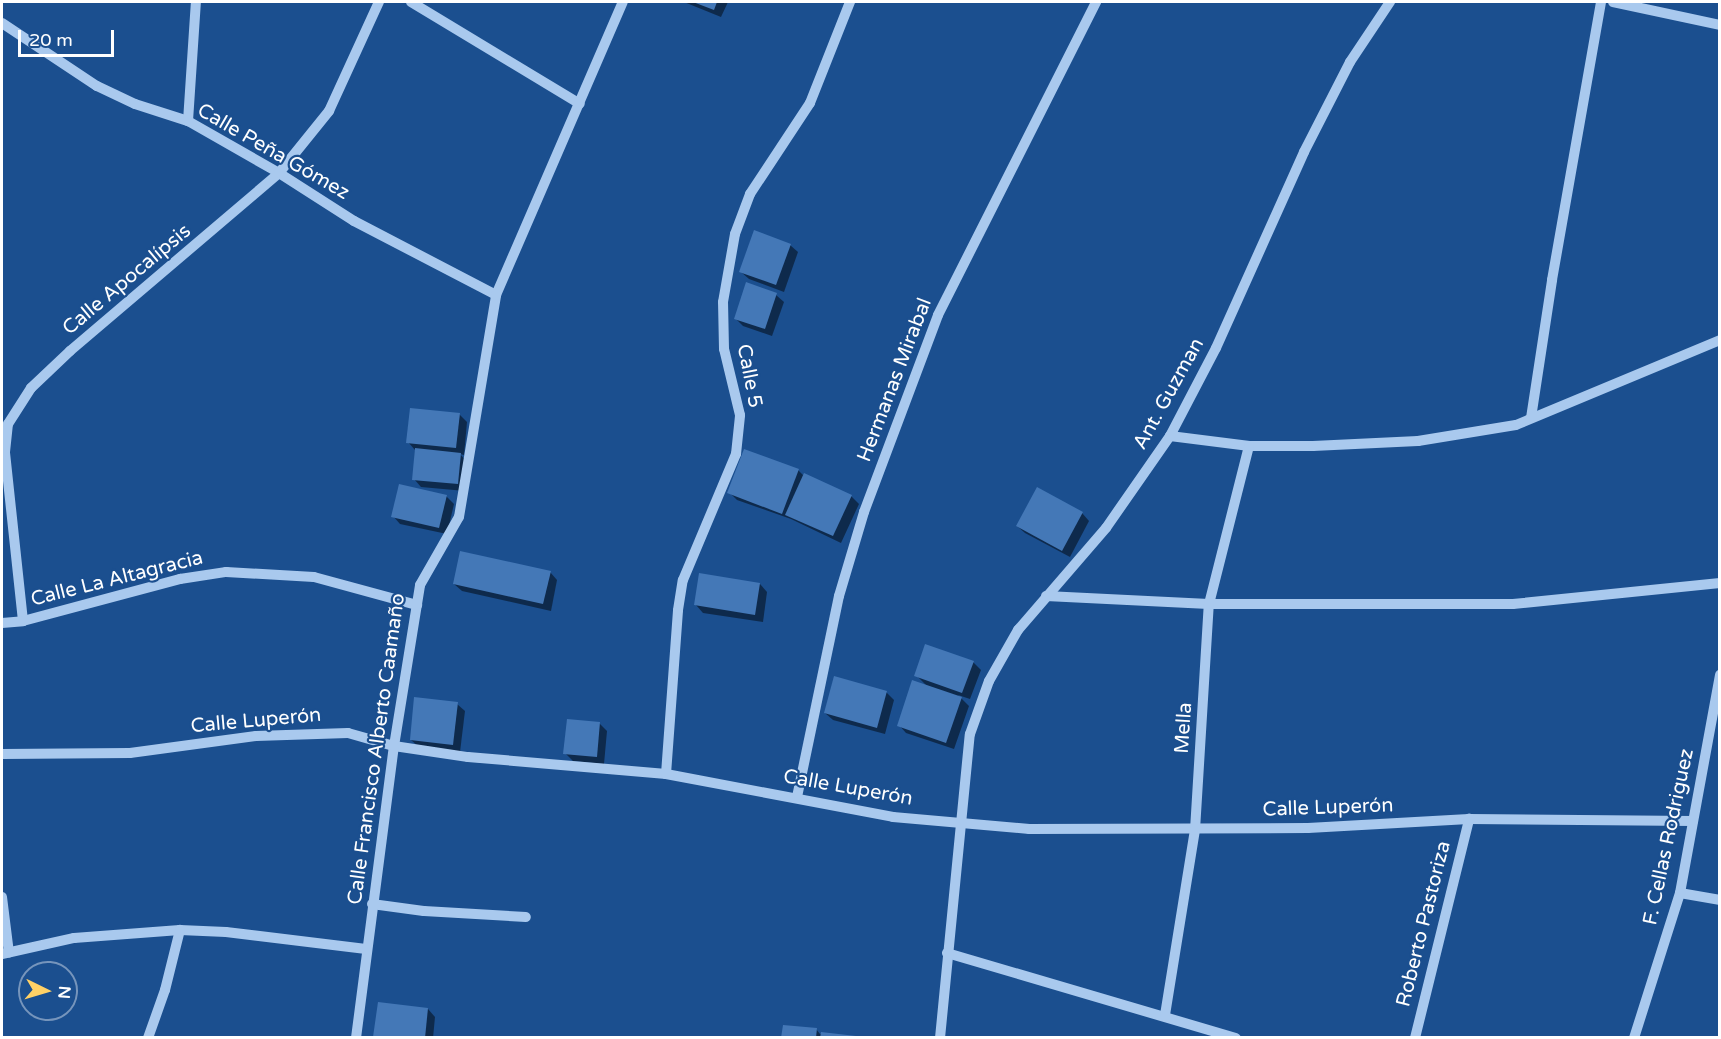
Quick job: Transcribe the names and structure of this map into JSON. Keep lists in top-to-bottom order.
{
  "streets": {
    "street": [
      "Calle Peña Gómez",
      "Calle Apocalípsis",
      "Calle 5",
      "Hermanas Mirabal",
      "Ant. Guzman",
      "Calle La Altagracia",
      "Calle Luperón",
      "Mella",
      "Calle Francisco Alberto Caamaño",
      "F. Cellas Rodriguez",
      "Roberto Pastoriza"
    ]
  },
  "crossings": [
    ["Calle Peña Gómez", "Calle Apocalípsis"],
    ["Calle Peña Gómez", "Calle Francisco Alberto Caamaño"],
    ["Calle Apocalípsis", "Calle La Altagracia"],
    ["Calle 5", "Calle Luperón"],
    ["Hermanas Mirabal", "Calle Luperón"],
    ["Ant. Guzman", "Calle Luperón"],
    ["Calle La Altagracia", "Calle Francisco Alberto Caamaño"],
    ["Calle Luperón", "Mella"],
    ["Calle Luperón", "Calle Francisco Alberto Caamaño"],
    ["Calle Luperón", "F. Cellas Rodriguez"],
    ["Calle Luperón", "Roberto Pastoriza"]
  ],
  "scale_bar": "20 m",
  "north": "right"
}
